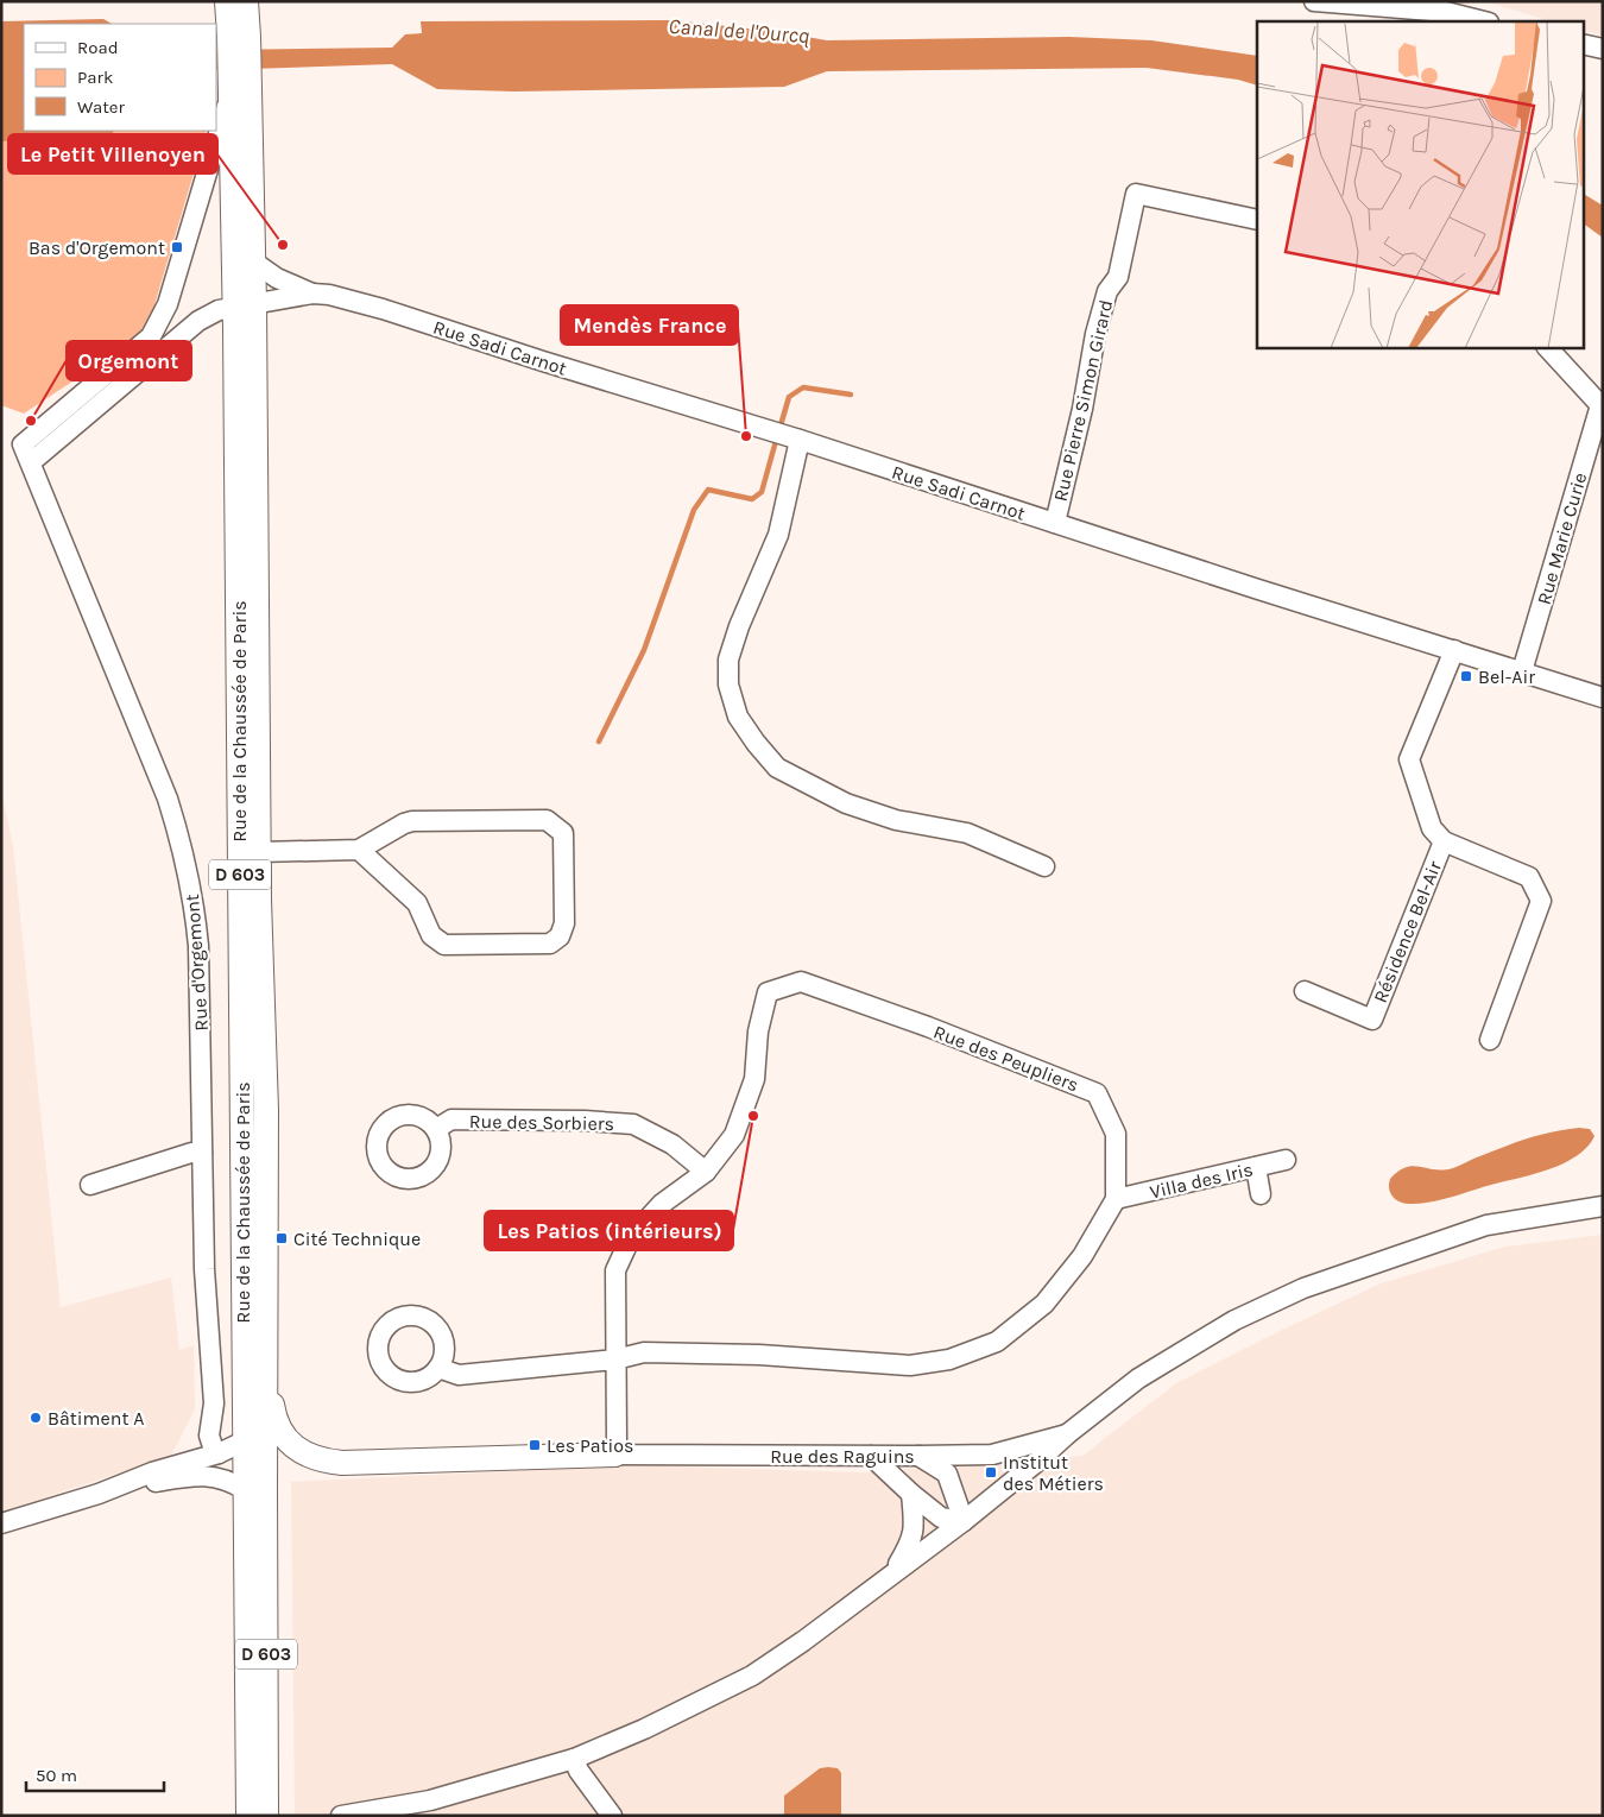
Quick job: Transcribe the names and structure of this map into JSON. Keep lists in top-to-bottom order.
{
  "streets": {
    "main road": ["Rue de la Chaussée de Paris", "D 603"],
    "street": [
      "Rue Sadi Carnot",
      "Rue Pierre Simon Girard",
      "Rue Marie Curie",
      "Résidence Bel-Air",
      "Rue d'Orgemont",
      "Rue des Peupliers",
      "Rue des Sorbiers",
      "Villa des Iris",
      "Rue des Raguins"
    ]
  },
  "crossings": [
    ["Rue Sadi Carnot", "Rue Pierre Simon Girard"],
    ["Rue Sadi Carnot", "Rue Marie Curie"],
    ["Rue Sadi Carnot", "Rue de la Chaussée de Paris"],
    ["Rue Sadi Carnot", "Résidence Bel-Air"],
    ["Rue de la Chaussée de Paris", "D 603"],
    ["Rue de la Chaussée de Paris", "Rue d'Orgemont"],
    ["Rue des Peupliers", "Rue des Sorbiers"],
    ["Rue des Peupliers", "Villa des Iris"],
    ["Rue des Peupliers", "Rue des Raguins"]
  ],
  "water": ["Canal de l'Ourcq"],
  "places": {
    "other": [
      "Le Petit Villenoyen",
      "Orgemont",
      "Mendès France",
      "Les Patios (intérieurs)",
      "Bâtiment A"
    ],
    "transit": [
      "Bas d'Orgemont",
      "Bel-Air",
      "Cité Technique",
      "Les Patios",
      "Institut des Métiers"
    ]
  },
  "legend": ["Road", "Park", "Water"],
  "scale_bar": "50 m"
}
